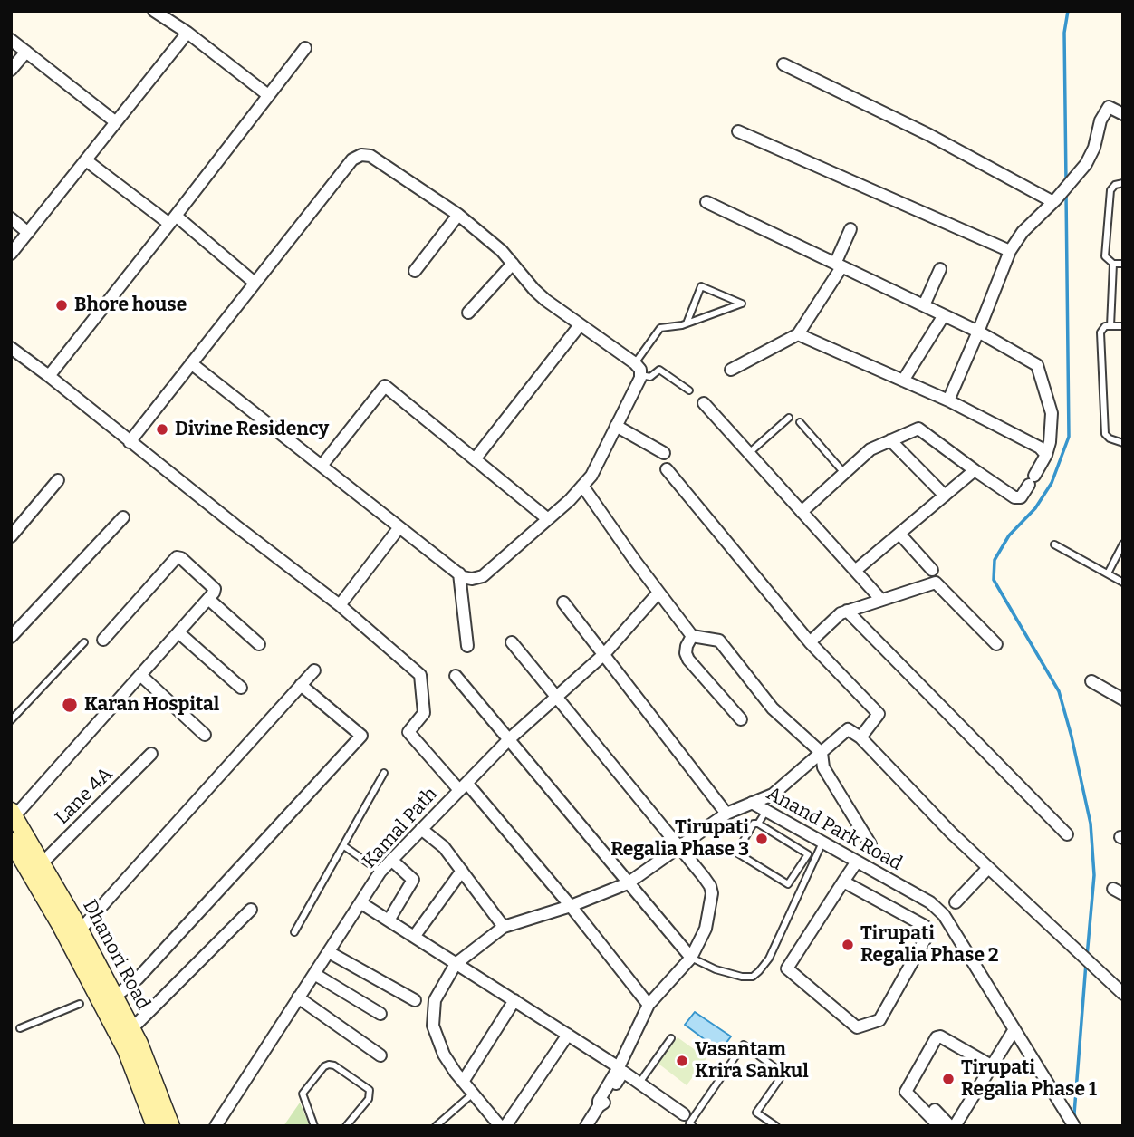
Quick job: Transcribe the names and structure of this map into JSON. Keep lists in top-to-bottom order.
{
  "streets": {
    "main road": ["Dhanori Road"],
    "street": ["Lane 4A", "Kamal Path", "Anand Park Road"]
  },
  "crossings": [
    ["Lane 4A", "Dhanori Road"]
  ],
  "places": [
    "Bhore house",
    "Divine Residency",
    "Karan Hospital",
    "Tirupati Regalia Phase 3",
    "Tirupati Regalia Phase 2",
    "Vasantam Krira Sankul",
    "Tirupati Regalia Phase 1"
  ]
}
